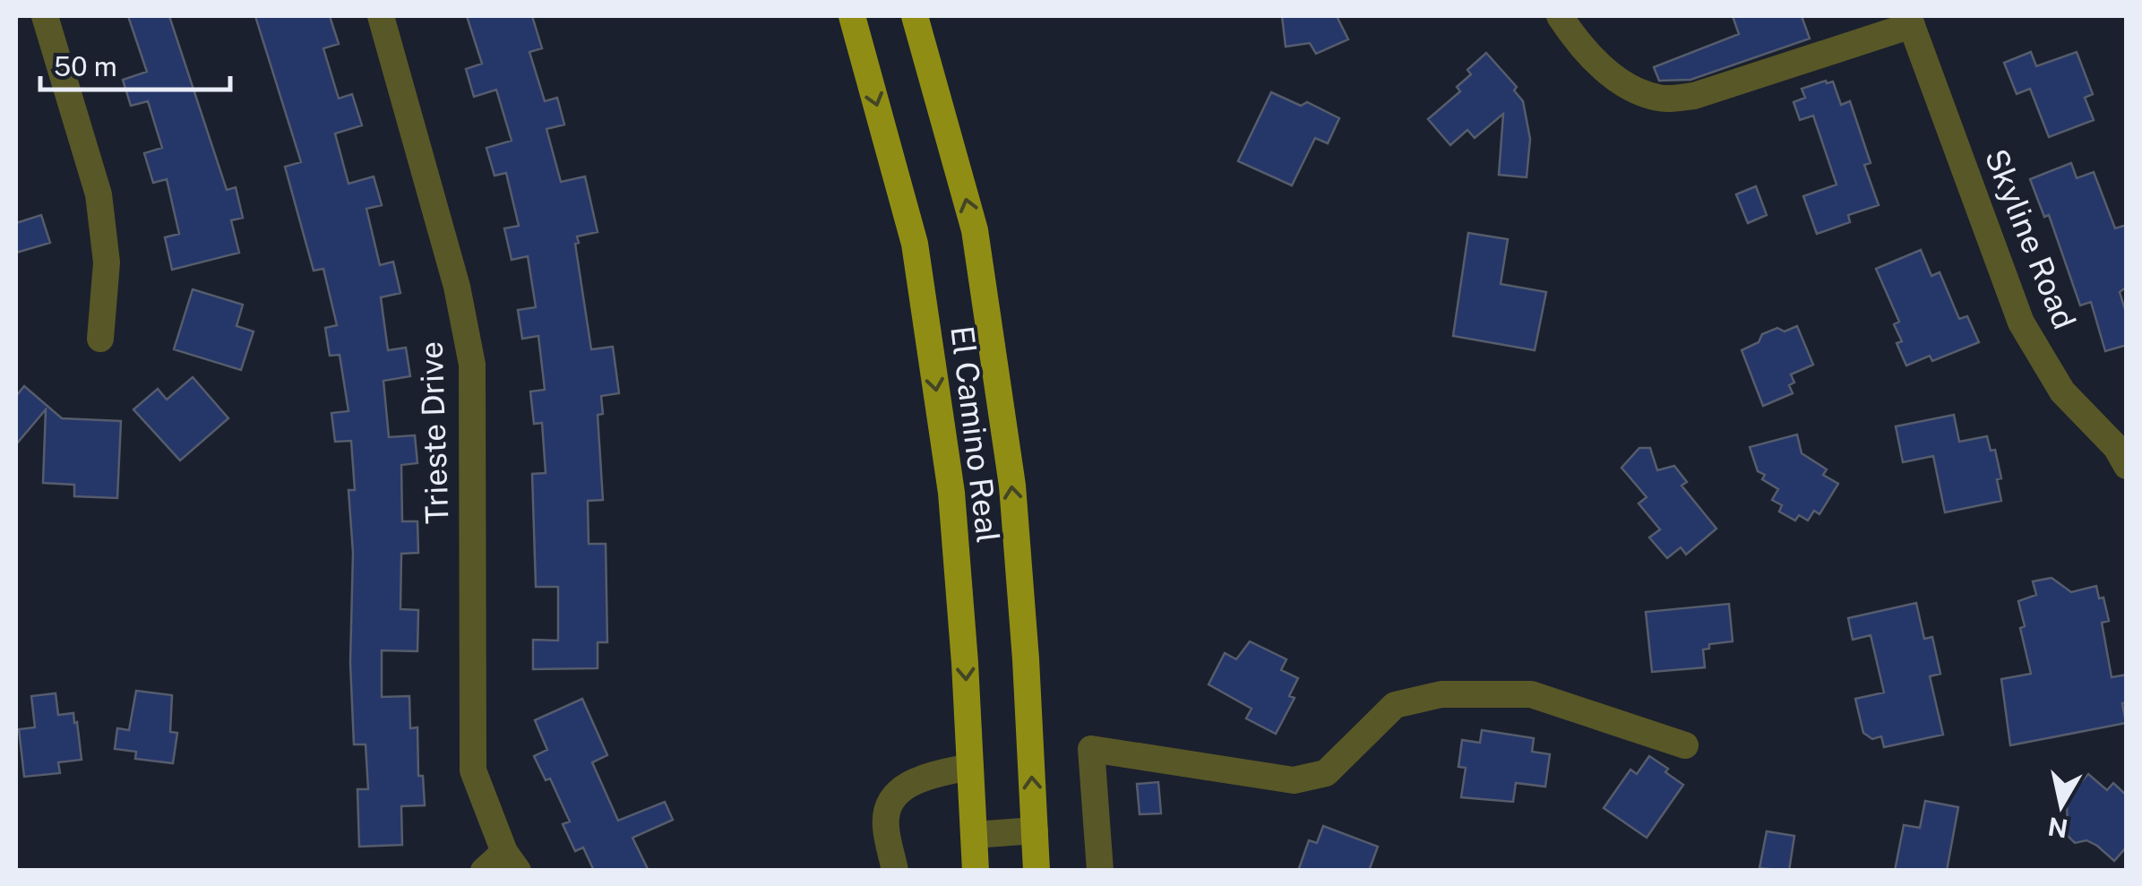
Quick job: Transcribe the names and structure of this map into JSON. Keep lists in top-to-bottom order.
{
  "streets": {
    "main road": ["El Camino Real"],
    "street": ["Skyline Road", "Trieste Drive"]
  },
  "scale_bar": "50 m",
  "north": "bottom"
}
